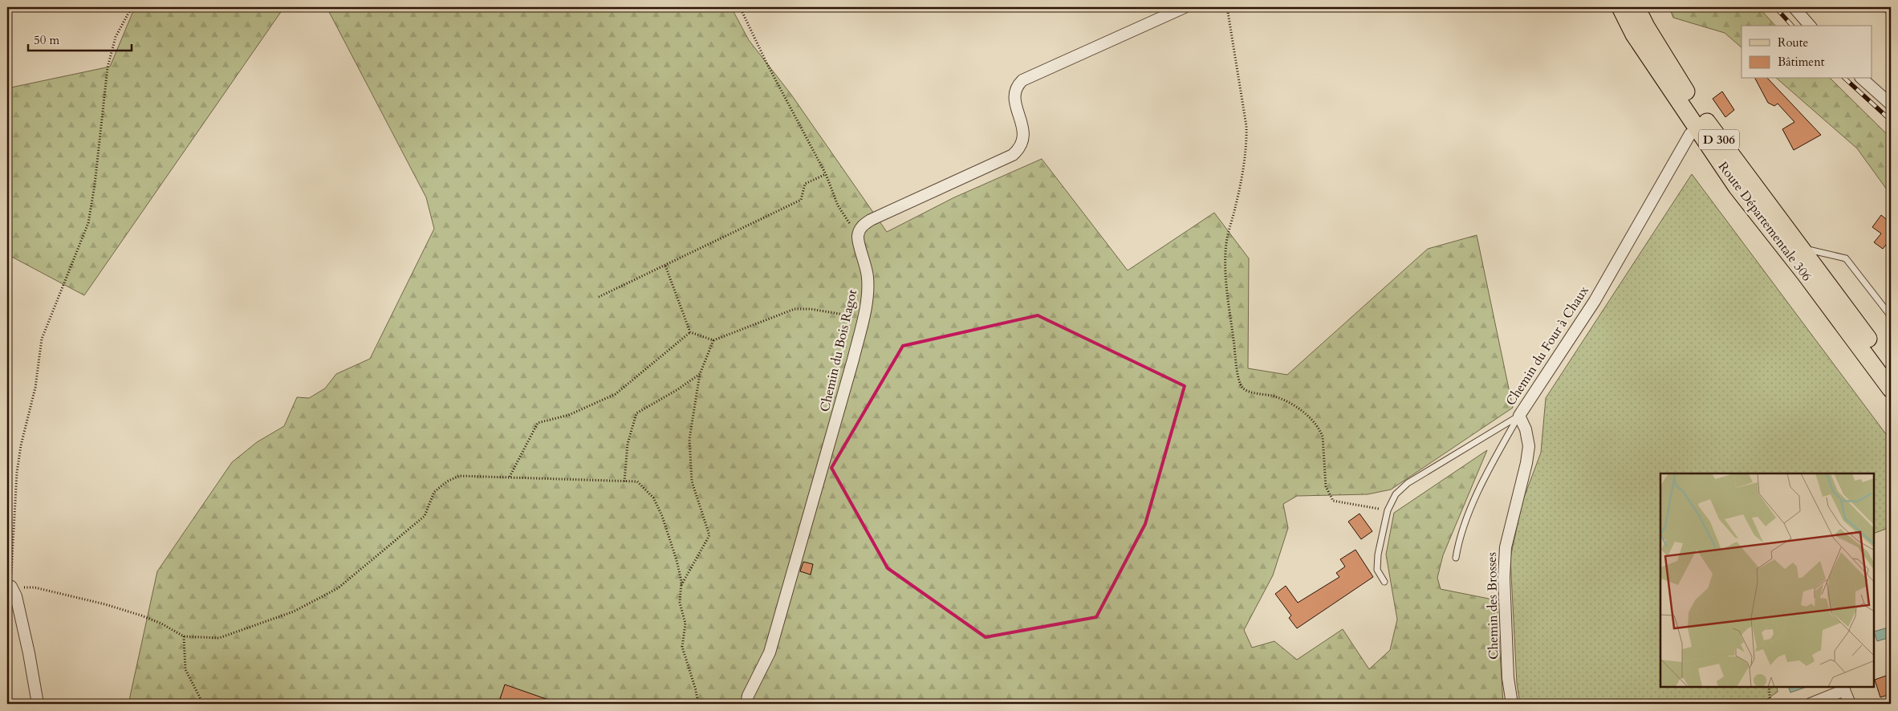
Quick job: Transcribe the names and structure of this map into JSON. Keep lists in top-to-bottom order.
{
  "streets": {
    "main road": ["D 306", "Route Départementale 306"],
    "street": ["Chemin du Four à Chaux", "Chemin du Bois Ragot", "Chemin des Brosses"]
  },
  "crossings": [
    ["Route Départementale 306", "Chemin du Four à Chaux"],
    ["Chemin du Four à Chaux", "Chemin des Brosses"]
  ],
  "legend": ["Route", "Bâtiment"],
  "scale_bar": "50 m"
}
